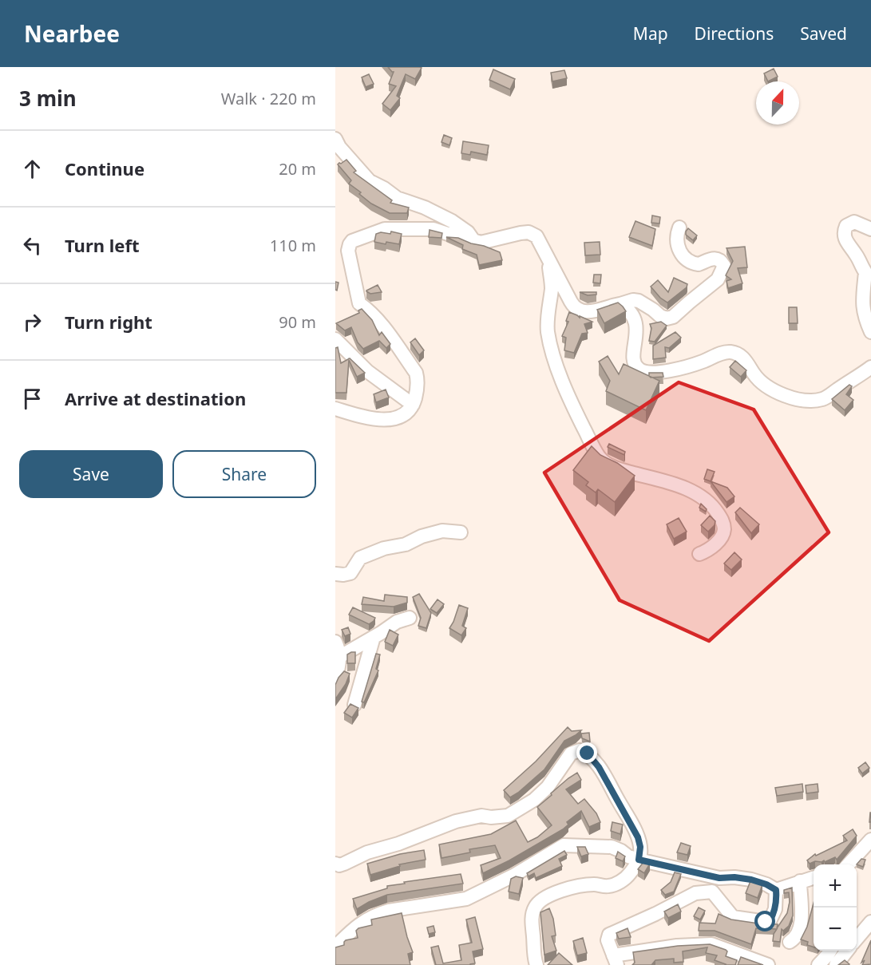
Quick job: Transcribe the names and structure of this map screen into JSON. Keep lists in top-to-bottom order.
{
  "north": "top",
  "page": {
    "header": "Nearbee",
    "nav": ["Map", "Directions", "Saved"],
    "heading": ["3 min", "Walk · 220 m"],
    "list": [
      ["Continue", "20 m"],
      ["Turn left", "110 m"],
      ["Turn right", "90 m"],
      "Arrive at destination"
    ],
    "buttons": ["Save", "Share"],
    "map_buttons": ["+", "−"]
  }
}
